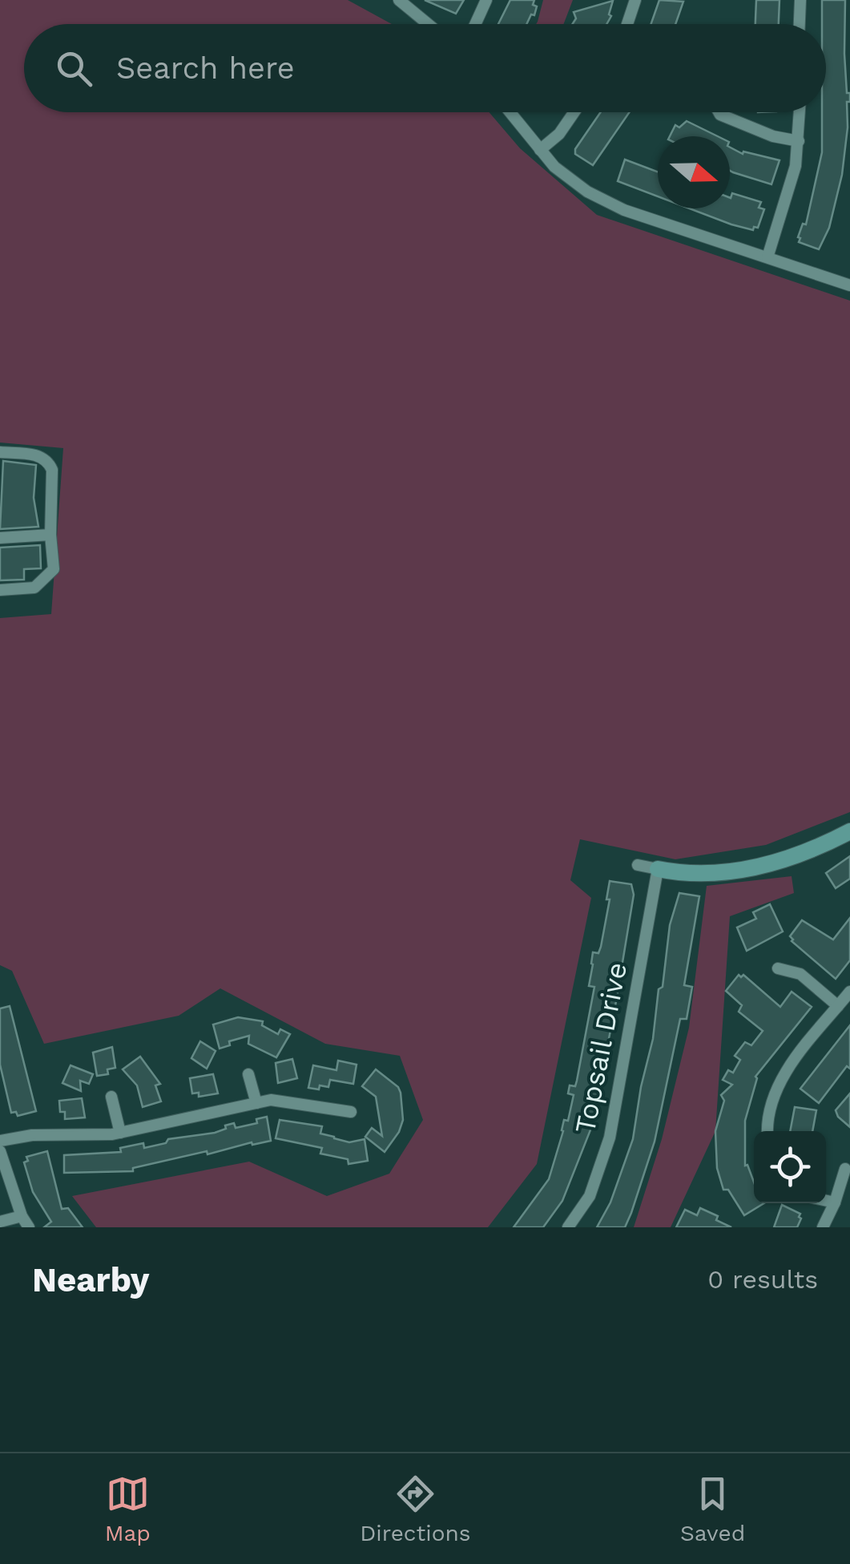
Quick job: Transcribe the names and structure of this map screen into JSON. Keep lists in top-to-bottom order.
{
  "streets": {
    "street": ["Topsail Drive"]
  },
  "north": "right",
  "page": {
    "search": "Search here",
    "heading": ["Nearby", "0 results"],
    "nav": ["Map", "Directions", "Saved"]
  }
}
